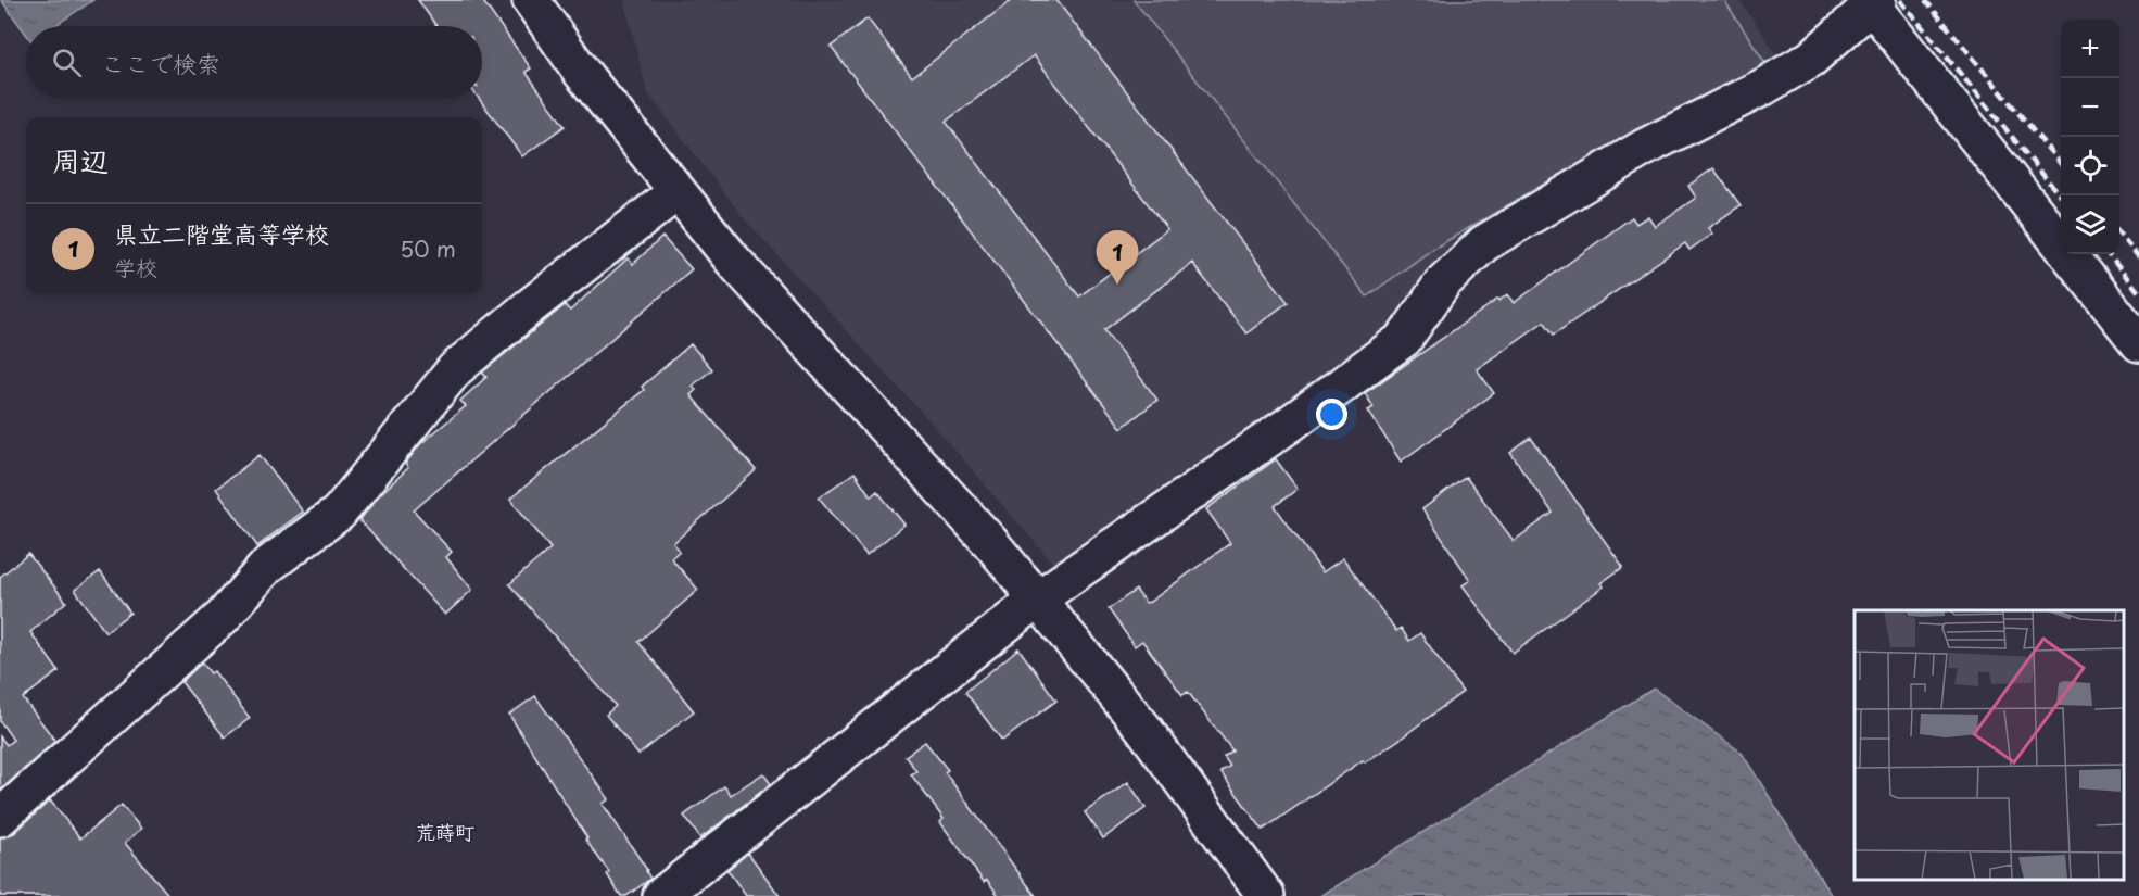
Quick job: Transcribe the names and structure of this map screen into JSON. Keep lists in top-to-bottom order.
{
  "districts": ["荒蒔町"],
  "page": {
    "map_buttons": ["+", "−"],
    "search": "ここで検索",
    "heading": "周辺",
    "list": [
      {
        "mark": "1",
        "name": "県立二階堂高等学校",
        "note": "学校",
        "value": "50 m"
      }
    ],
    "pins": "1"
  }
}
